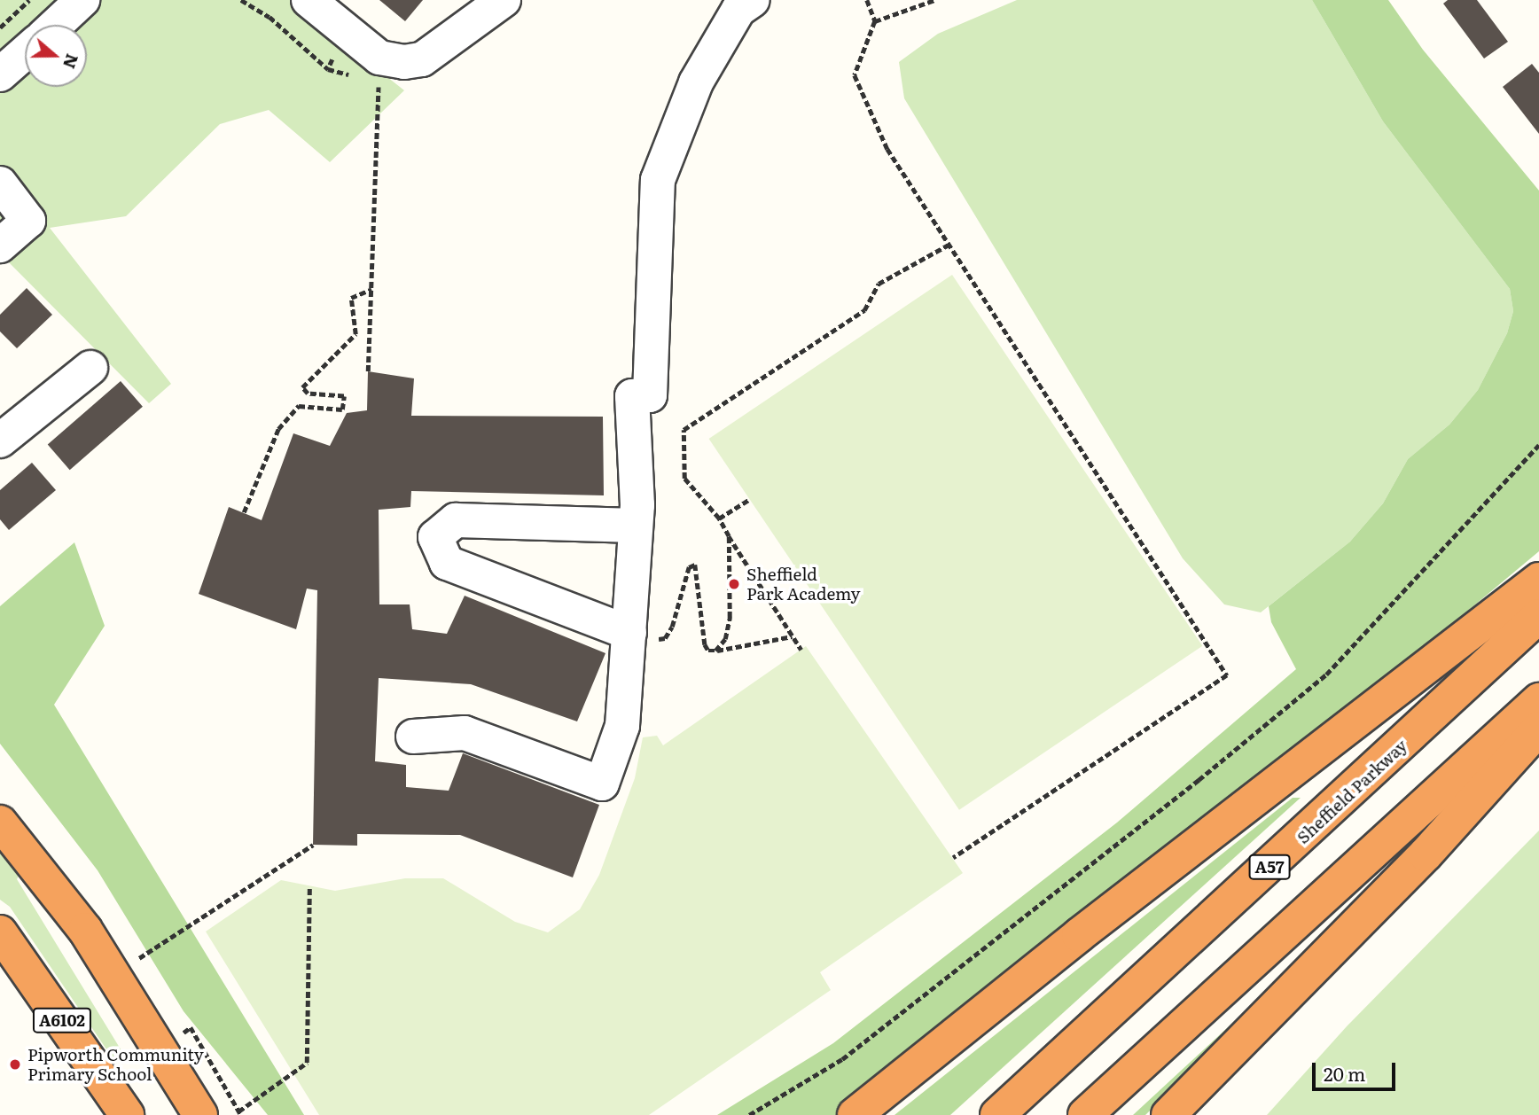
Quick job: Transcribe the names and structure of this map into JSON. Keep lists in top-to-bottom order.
{
  "streets": {
    "highway": ["Sheffield Parkway", "A57", "A6102"]
  },
  "places": ["Sheffield Park Academy", "Pipworth Community Primary School"],
  "scale_bar": "20 m",
  "north": "right"
}
